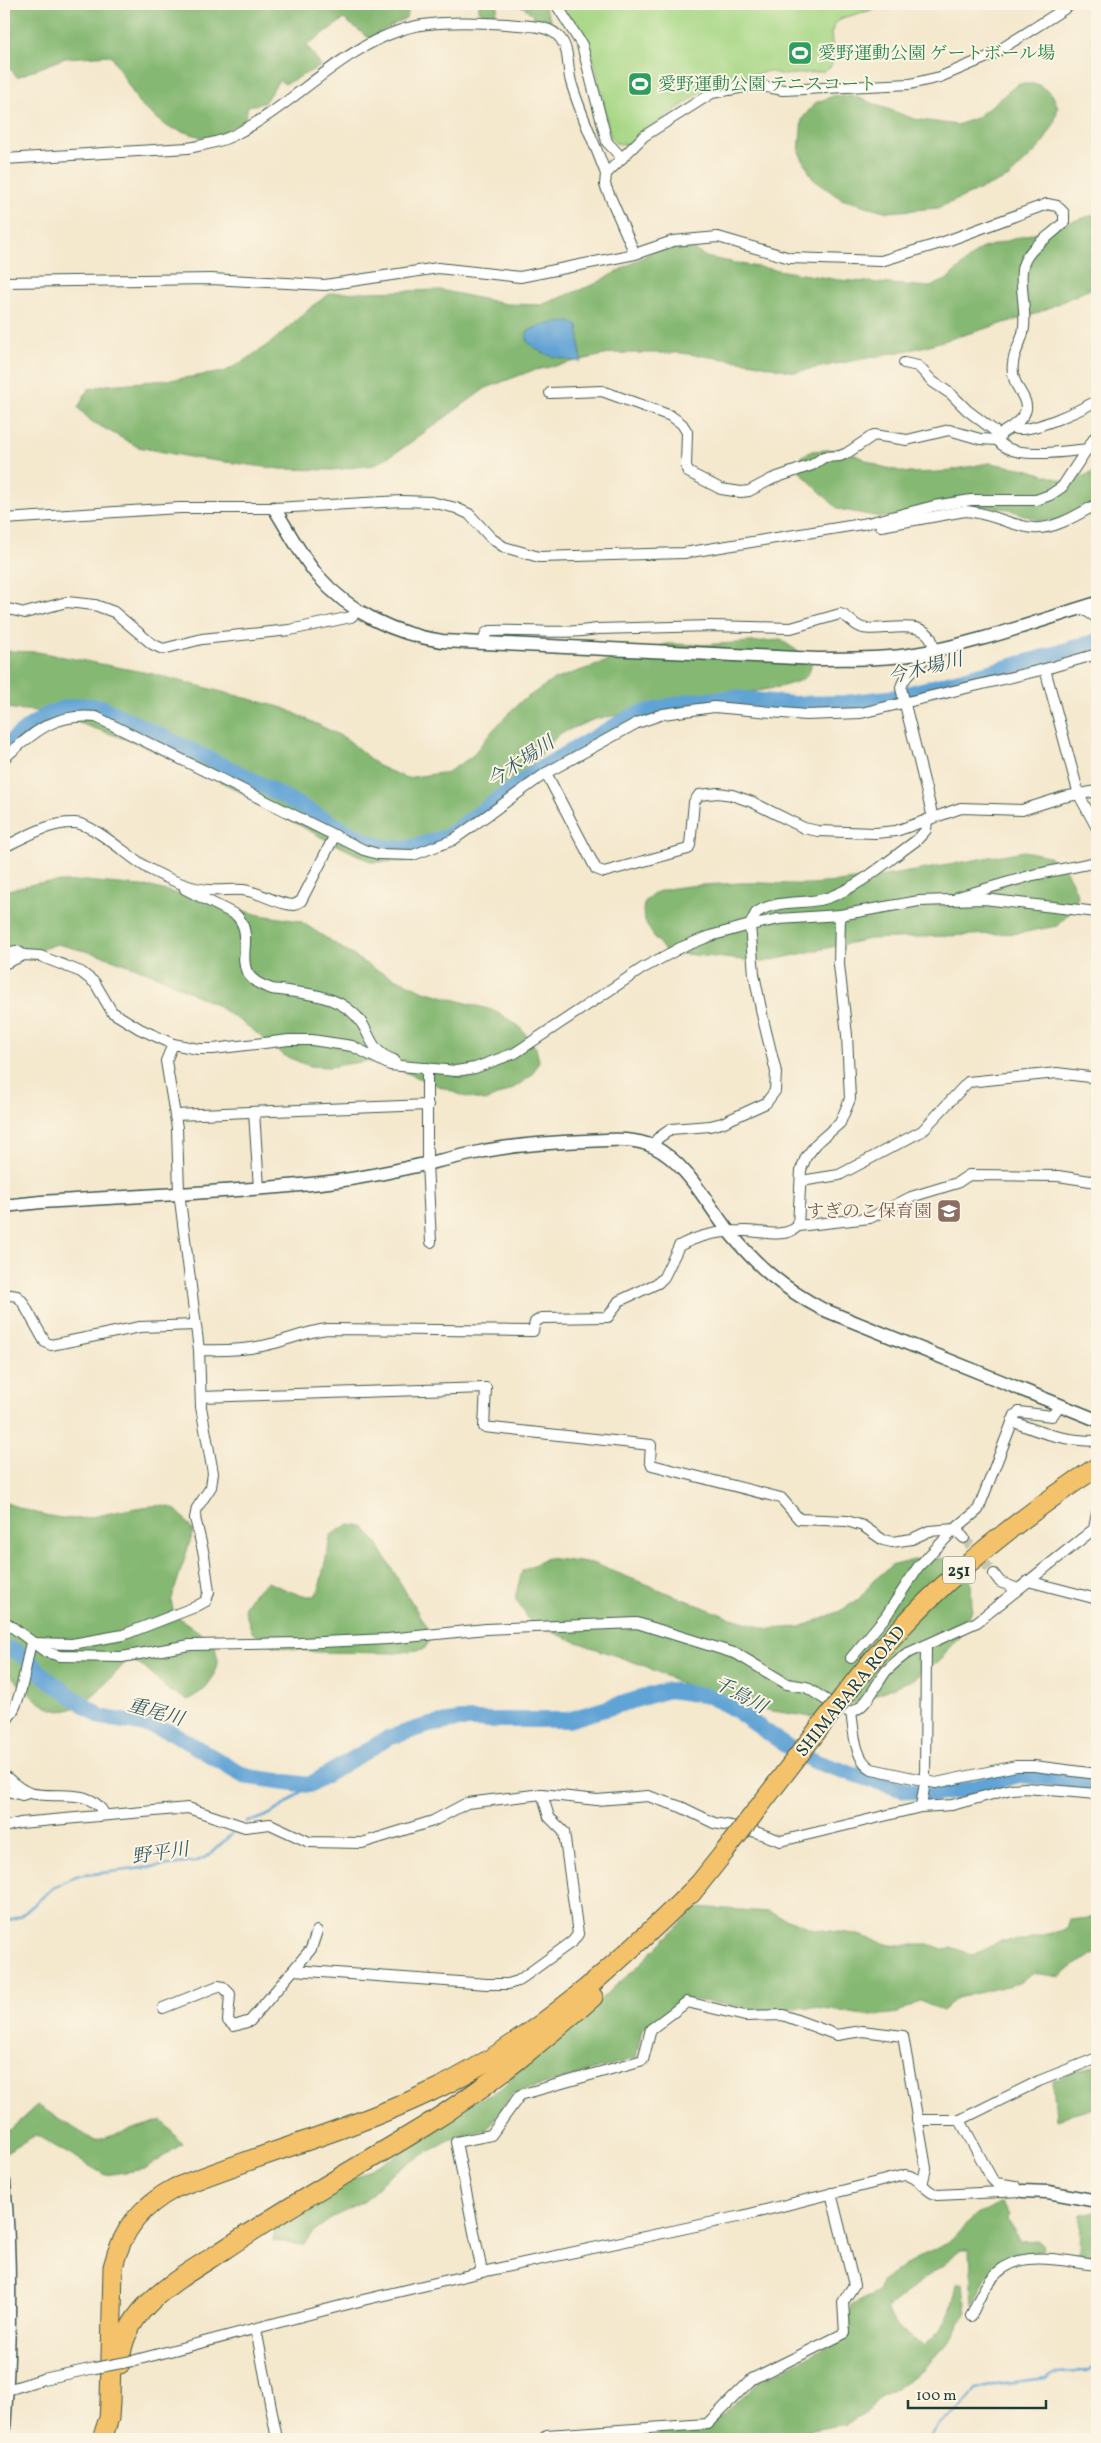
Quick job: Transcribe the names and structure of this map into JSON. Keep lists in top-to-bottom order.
{
  "streets": {
    "highway": ["251", "SHIMABARA ROAD"]
  },
  "water": [
    "今木場川",
    "千鳥川",
    "重尾川",
    "野平川"
  ],
  "places": {
    "sports": ["愛野運動公園 ゲートボール場", "愛野運動公園 テニスコート"],
    "school or university": ["すぎのこ保育園"]
  },
  "scale_bar": "100 m"
}
